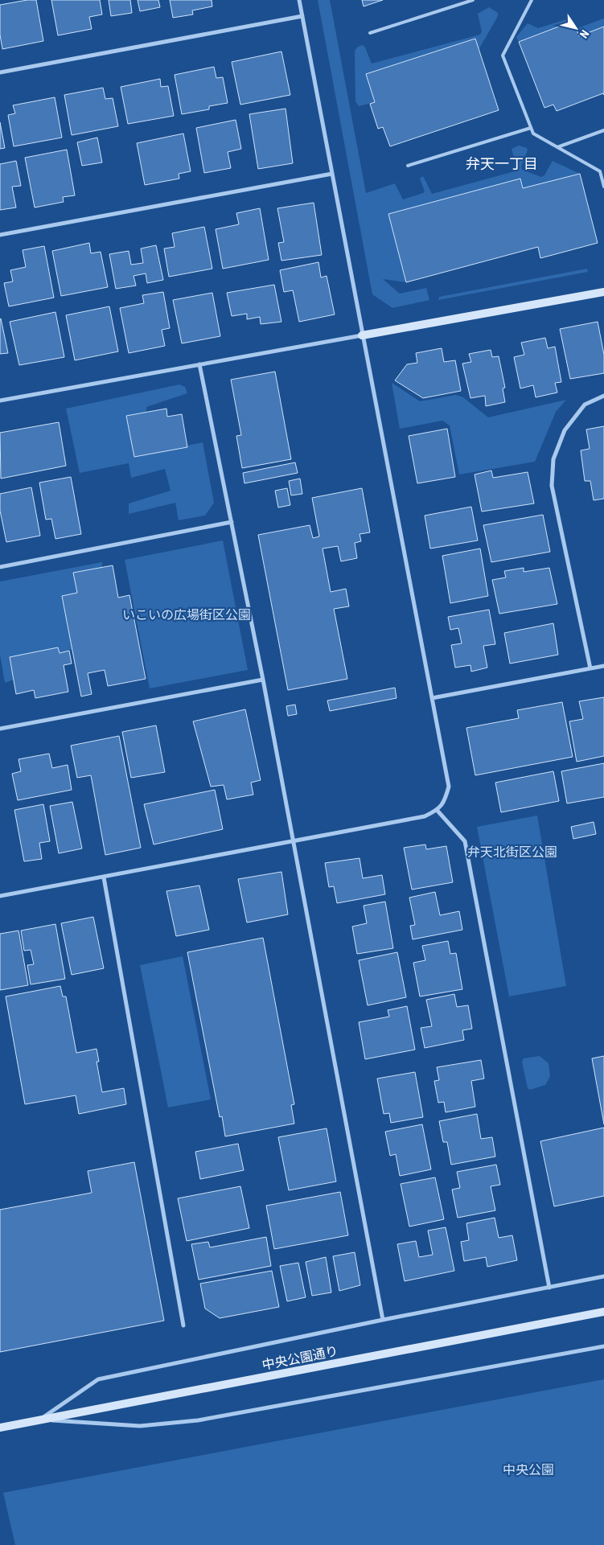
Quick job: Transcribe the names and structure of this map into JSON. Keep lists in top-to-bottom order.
{
  "streets": {
    "street": ["中央公園通り"]
  },
  "districts": ["弁天一丁目"],
  "parks": ["いこいの広場街区公園", "弁天北街区公園", "中央公園"],
  "north": "bottom right"
}
